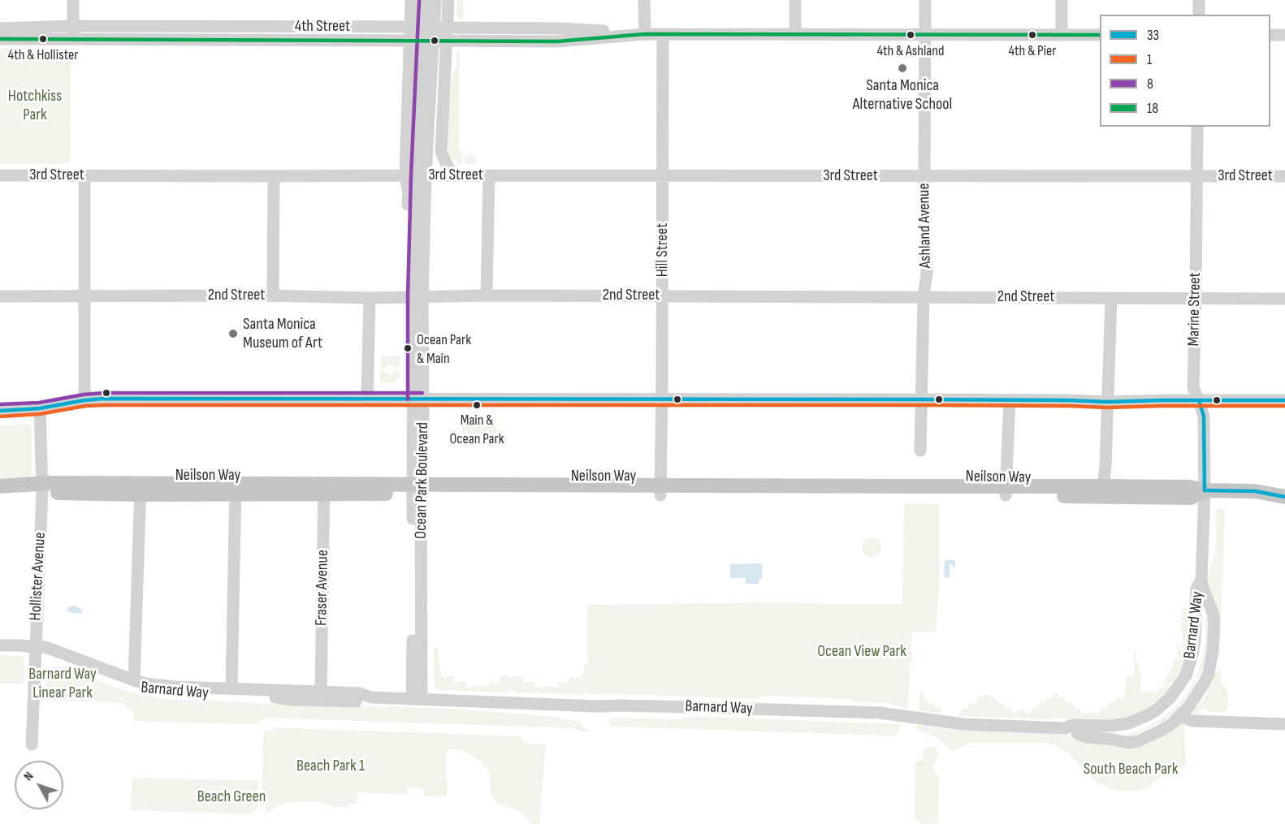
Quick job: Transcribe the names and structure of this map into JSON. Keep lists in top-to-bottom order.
{
  "streets": {
    "main road": ["Neilson Way"],
    "street": [
      "4th Street",
      "3rd Street",
      "Ashland Avenue",
      "Hill Street",
      "2nd Street",
      "Marine Street",
      "Ocean Park Boulevard",
      "Hollister Avenue",
      "Fraser Avenue",
      "Barnard Way"
    ]
  },
  "crossings": [
    ["4th Street", "Ashland Avenue"],
    ["4th Street", "Hill Street"],
    ["4th Street", "Ocean Park Boulevard"],
    ["3rd Street", "Ashland Avenue"],
    ["3rd Street", "Hill Street"],
    ["3rd Street", "Marine Street"],
    ["3rd Street", "Ocean Park Boulevard"],
    ["Ashland Avenue", "2nd Street"],
    ["Hill Street", "2nd Street"],
    ["Hill Street", "Neilson Way"],
    ["2nd Street", "Marine Street"],
    ["2nd Street", "Ocean Park Boulevard"],
    ["Marine Street", "Neilson Way"],
    ["Marine Street", "Barnard Way"],
    ["Neilson Way", "Ocean Park Boulevard"],
    ["Neilson Way", "Hollister Avenue"],
    ["Neilson Way", "Fraser Avenue"],
    ["Neilson Way", "Barnard Way"],
    ["Ocean Park Boulevard", "Barnard Way"],
    ["Hollister Avenue", "Barnard Way"],
    ["Fraser Avenue", "Barnard Way"]
  ],
  "parks": [
    "Hotchkiss Park",
    "Ocean View Park",
    "Barnard Way Linear Park",
    "Beach Park 1",
    "South Beach Park",
    "Beach Green"
  ],
  "places": [
    "4th & Ashland",
    "4th & Pier",
    "4th & Hollister",
    "Santa Monica Alternative School",
    "Santa Monica Museum of Art",
    "Ocean Park & Main",
    "Main & Ocean Park"
  ],
  "lines": [
    "transit line 8",
    "transit line 18",
    "transit line 33",
    "transit line 1"
  ],
  "legend": [
    "33",
    "1",
    "8",
    "18"
  ],
  "north": "top left"
}
